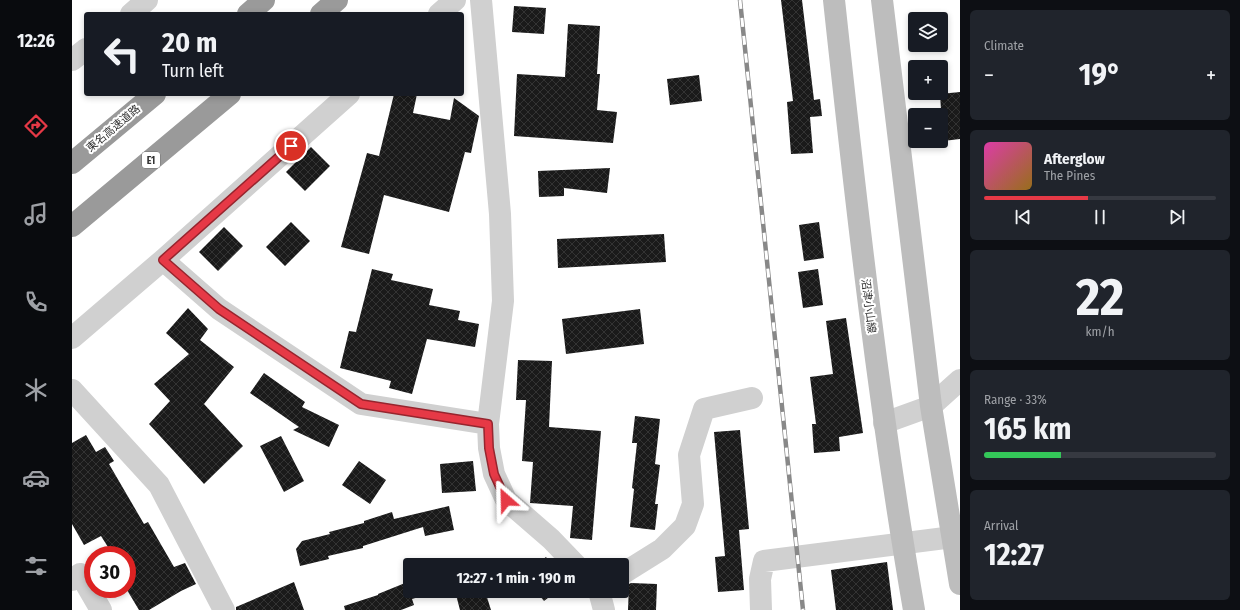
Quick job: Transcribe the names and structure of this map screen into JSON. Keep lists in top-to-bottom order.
{
  "streets": {
    "highway": ["東名高速道路", "E1"],
    "main road": ["沼津小山線"]
  },
  "page": {
    "tabs": "12:26",
    "tile": [
      "Climate",
      ["22", "km/h"],
      ["Range · 33%", "165 km"],
      ["Arrival", "12:27"]
    ],
    "map_buttons": ["+", "−"],
    "turn": ["20 m", "Turn left"],
    "heat": ["−", "19°", "+"],
    "song": ["Afterglow", "The Pines"],
    "limit": "30",
    "trip": "12:27 · 1 min · 190 m"
  }
}
